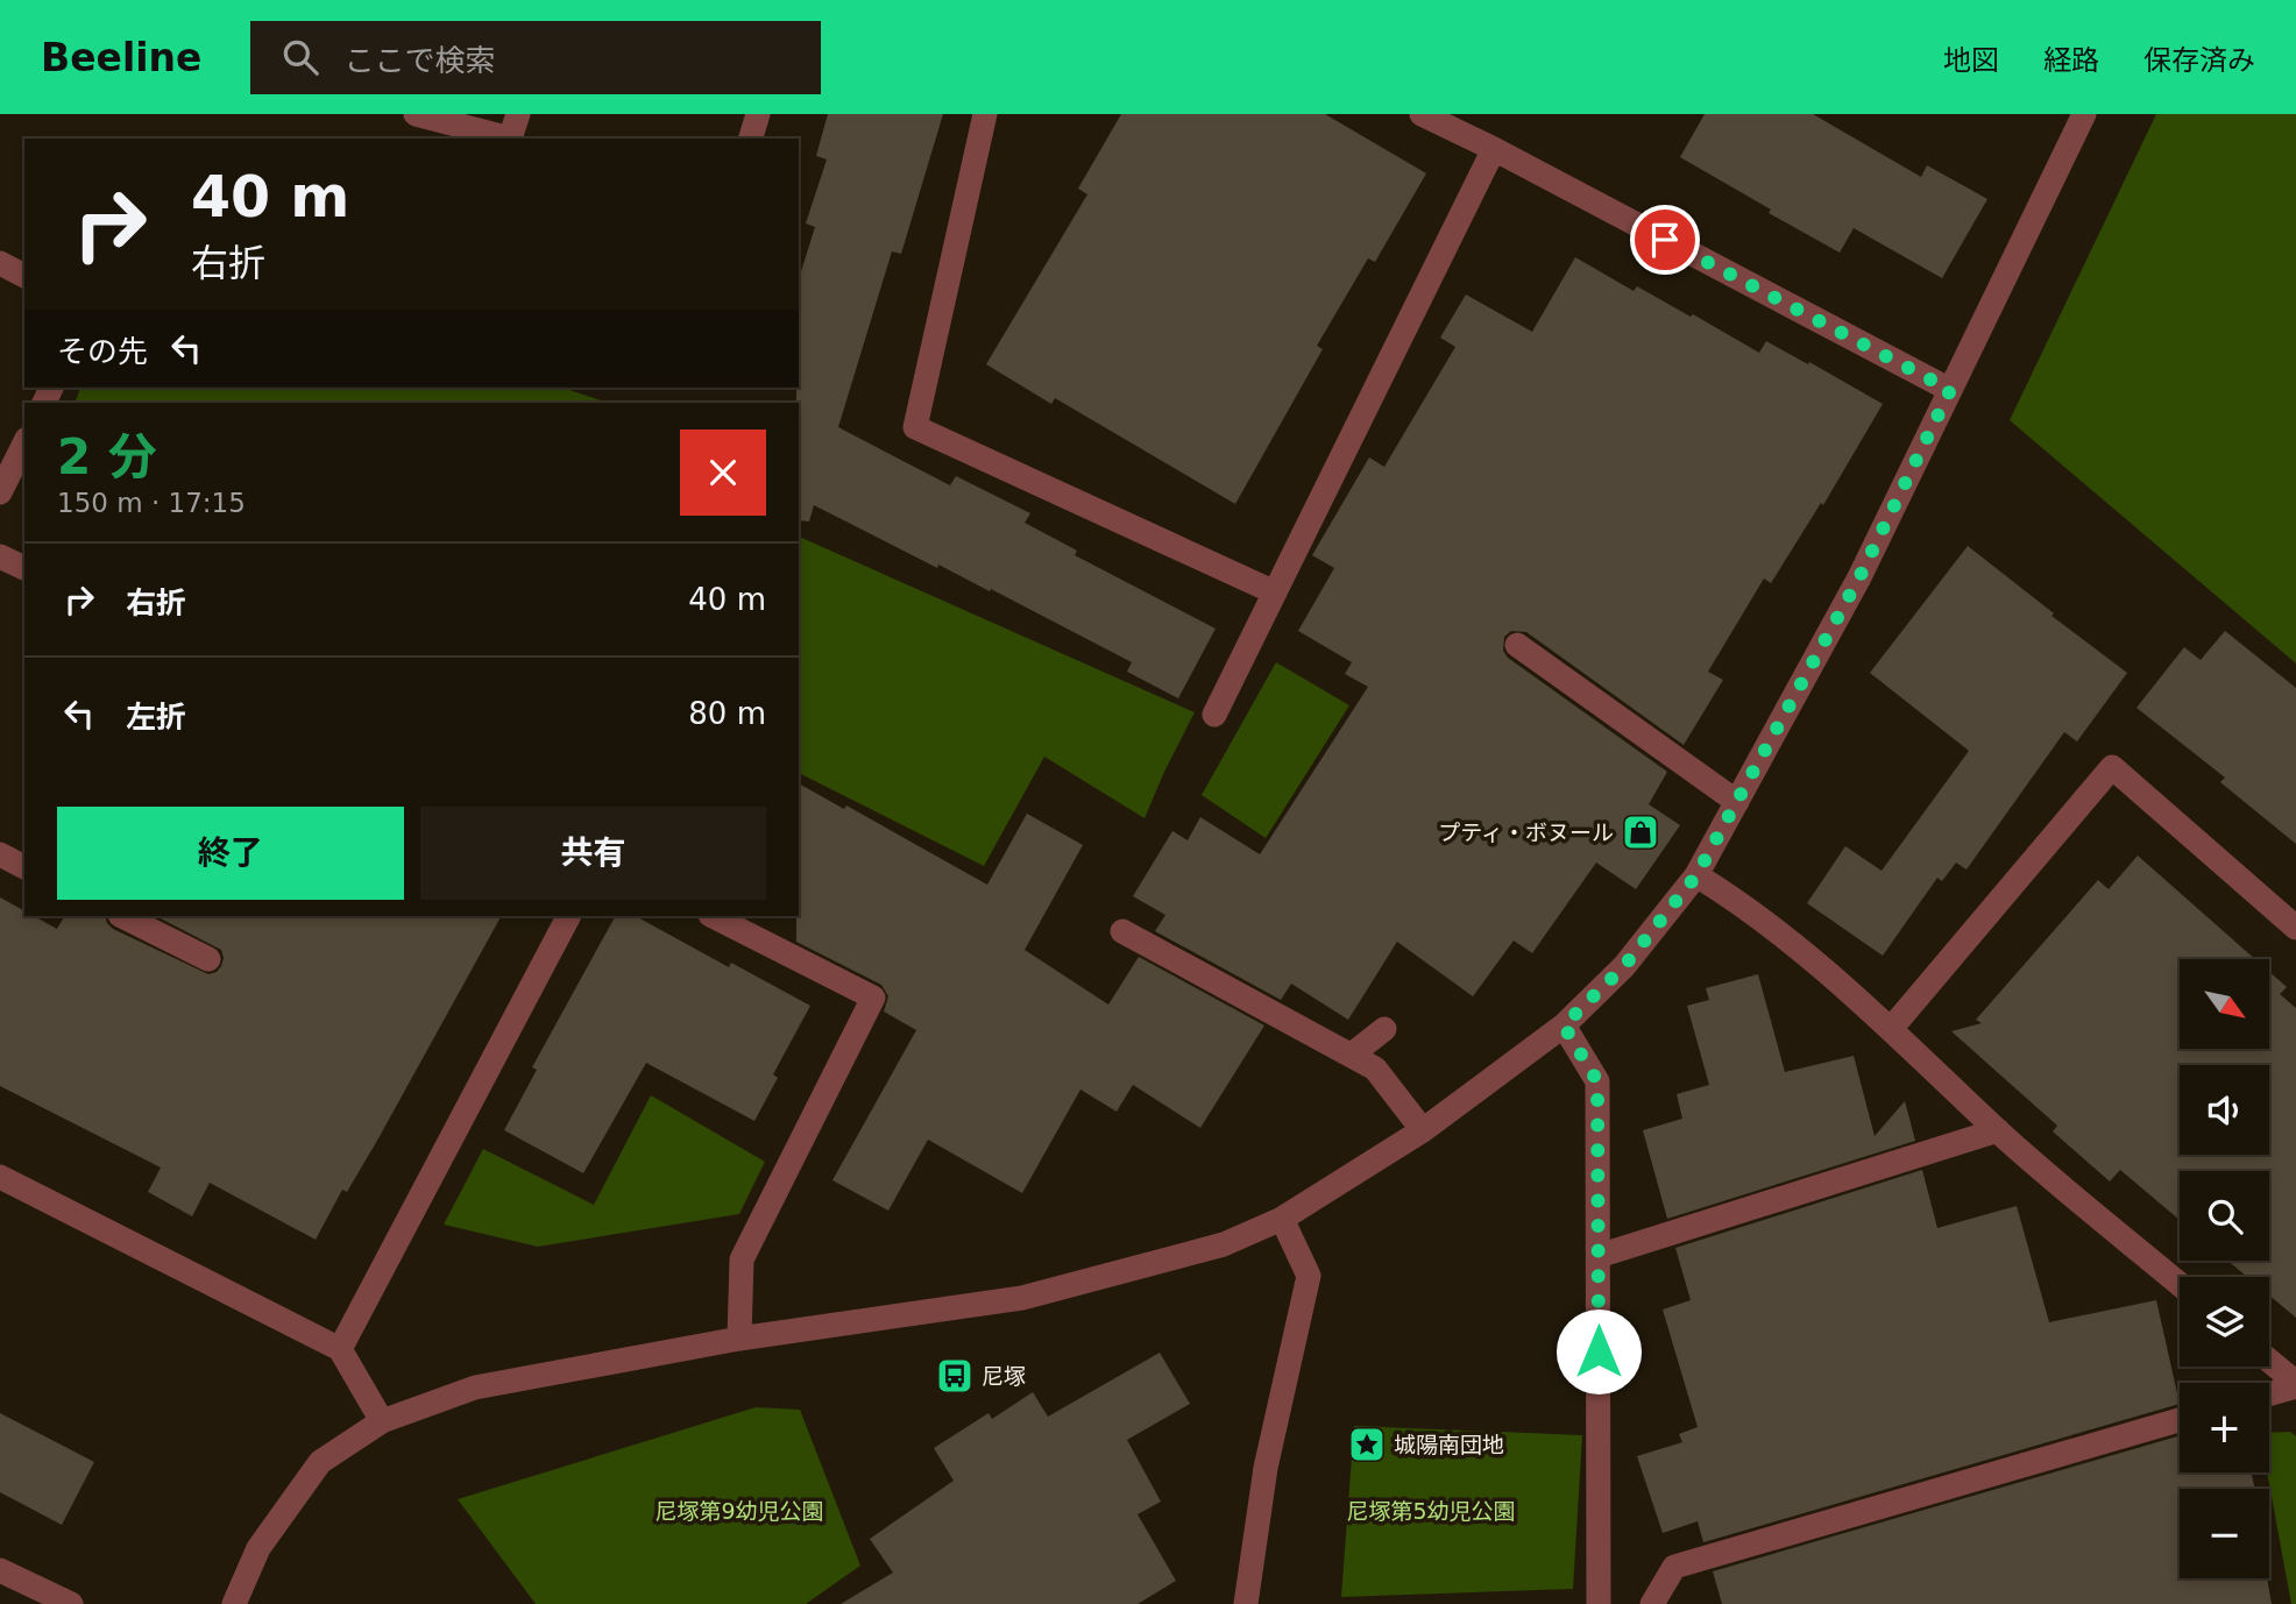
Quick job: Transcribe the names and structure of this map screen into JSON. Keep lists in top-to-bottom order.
{
  "parks": ["尼塚第9幼児公園", "尼塚第5幼児公園"],
  "places": {
    "shop": ["プティ・ボヌール"],
    "bus stop": ["尼塚"],
    "place": ["城陽南団地"]
  },
  "north": "bottom right",
  "page": {
    "header": "Beeline",
    "search": "ここで検索",
    "nav": ["地図", "経路", "保存済み"],
    "turn": ["40 m", "右折"],
    "then": "その先",
    "heading": ["2 分", "150 m · 17:15"],
    "list": [
      {
        "name": "右折",
        "value": "40 m"
      },
      {
        "name": "左折",
        "value": "80 m"
      }
    ],
    "buttons": ["終了", "共有"],
    "map_buttons": ["+", "−"]
  }
}
